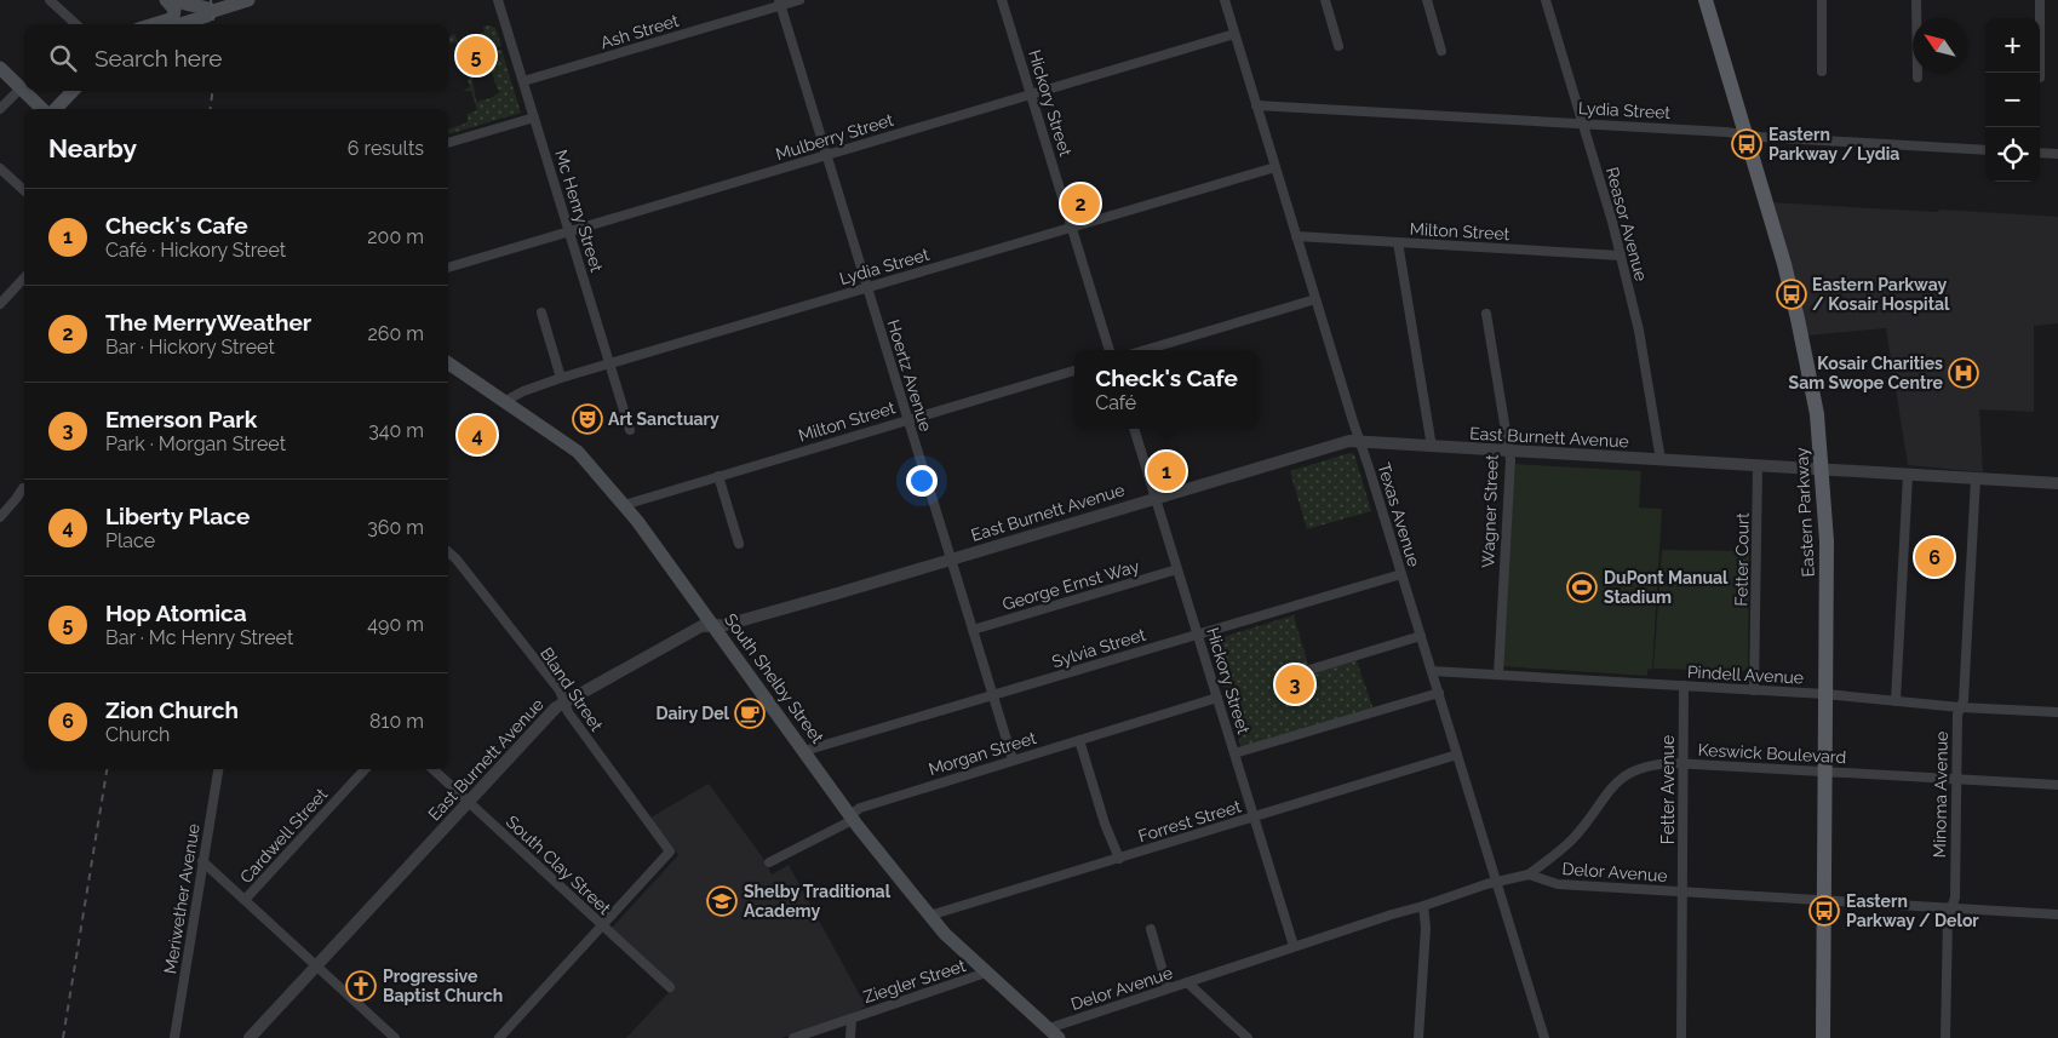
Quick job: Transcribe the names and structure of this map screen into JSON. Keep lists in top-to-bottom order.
{
  "streets": {
    "main road": ["Eastern Parkway", "South Shelby Street"],
    "street": [
      "Ash Street",
      "Hickory Street",
      "Lydia Street",
      "Mulberry Street",
      "Mc Henry Street",
      "Reasor Avenue",
      "Milton Street",
      "Hoertz Avenue",
      "East Burnett Avenue",
      "Wagner Street",
      "Texas Avenue",
      "Fetter Court",
      "George Ernst Way",
      "Sylvia Street",
      "Pindell Avenue",
      "Bland Street",
      "Morgan Street",
      "Keswick Boulevard",
      "Fetter Avenue",
      "Minoma Avenue",
      "Forrest Street",
      "Cardwell Street",
      "South Clay Street",
      "Delor Avenue",
      "Meriwether Avenue",
      "Ziegler Street"
    ]
  },
  "crossings": [
    ["Ash Street", "Mc Henry Street"],
    ["Ash Street", "Hoertz Avenue"],
    ["Hickory Street", "Lydia Street"],
    ["Hickory Street", "Mulberry Street"],
    ["Hickory Street", "East Burnett Avenue"],
    ["Hickory Street", "George Ernst Way"],
    ["Hickory Street", "Sylvia Street"],
    ["Hickory Street", "Morgan Street"],
    ["Hickory Street", "Forrest Street"],
    ["Hickory Street", "Delor Avenue"],
    ["Lydia Street", "Mc Henry Street"],
    ["Lydia Street", "Reasor Avenue"],
    ["Lydia Street", "Hoertz Avenue"],
    ["Lydia Street", "Eastern Parkway"],
    ["Lydia Street", "Texas Avenue"],
    ["Lydia Street", "South Shelby Street"],
    ["Mulberry Street", "Mc Henry Street"],
    ["Mulberry Street", "Hoertz Avenue"],
    ["Mulberry Street", "Texas Avenue"],
    ["Reasor Avenue", "Milton Street"],
    ["Reasor Avenue", "East Burnett Avenue"],
    ["Milton Street", "Hoertz Avenue"],
    ["Milton Street", "Texas Avenue"],
    ["Milton Street", "South Shelby Street"],
    ["Hoertz Avenue", "East Burnett Avenue"],
    ["Hoertz Avenue", "George Ernst Way"],
    ["Hoertz Avenue", "Sylvia Street"],
    ["Hoertz Avenue", "Morgan Street"],
    ["East Burnett Avenue", "Wagner Street"],
    ["East Burnett Avenue", "Eastern Parkway"],
    ["East Burnett Avenue", "Texas Avenue"],
    ["East Burnett Avenue", "Fetter Court"],
    ["East Burnett Avenue", "South Shelby Street"],
    ["East Burnett Avenue", "Bland Street"],
    ["East Burnett Avenue", "Minoma Avenue"],
    ["East Burnett Avenue", "South Clay Street"],
    ["Wagner Street", "Pindell Avenue"],
    ["Eastern Parkway", "Pindell Avenue"],
    ["Eastern Parkway", "Keswick Boulevard"],
    ["Eastern Parkway", "Delor Avenue"],
    ["Texas Avenue", "Sylvia Street"],
    ["Texas Avenue", "Pindell Avenue"],
    ["Texas Avenue", "Forrest Street"],
    ["Texas Avenue", "Delor Avenue"],
    ["Fetter Court", "Pindell Avenue"],
    ["Sylvia Street", "South Shelby Street"],
    ["Pindell Avenue", "Fetter Avenue"],
    ["Pindell Avenue", "Minoma Avenue"],
    ["South Shelby Street", "Morgan Street"],
    ["South Shelby Street", "Forrest Street"],
    ["South Shelby Street", "Delor Avenue"],
    ["South Shelby Street", "Ziegler Street"],
    ["Bland Street", "South Clay Street"],
    ["Keswick Boulevard", "Fetter Avenue"],
    ["Keswick Boulevard", "Minoma Avenue"],
    ["Keswick Boulevard", "Delor Avenue"],
    ["Fetter Avenue", "Delor Avenue"],
    ["Minoma Avenue", "Delor Avenue"]
  ],
  "places": {
    "bus stop": ["Eastern Parkway / Lydia", "Eastern Parkway / Kosair Hospital", "Eastern Parkway / Delor"],
    "hospital": ["Kosair Charities Sam Swope Centre"],
    "theatre": ["Art Sanctuary"],
    "sports": ["DuPont Manual Stadium"],
    "cafe": ["Dairy Del"],
    "school or university": ["Shelby Traditional Academy"],
    "church": ["Progressive Baptist Church"]
  },
  "north": "top left",
  "page": {
    "map_buttons": ["+", "−"],
    "search": "Search here",
    "pins": [
      "5",
      "2",
      "4",
      "1",
      "6",
      "3"
    ],
    "heading": ["Nearby", "6 results"],
    "list": [
      {
        "mark": "1",
        "name": "Check's Cafe",
        "note": "Café · Hickory Street",
        "value": "200 m"
      },
      {
        "mark": "2",
        "name": "The MerryWeather",
        "note": "Bar · Hickory Street",
        "value": "260 m"
      },
      {
        "mark": "3",
        "name": "Emerson Park",
        "note": "Park · Morgan Street",
        "value": "340 m"
      },
      {
        "mark": "4",
        "name": "Liberty Place",
        "note": "Place",
        "value": "360 m"
      },
      {
        "mark": "5",
        "name": "Hop Atomica",
        "note": "Bar · Mc Henry Street",
        "value": "490 m"
      },
      {
        "mark": "6",
        "name": "Zion Church",
        "note": "Church",
        "value": "810 m"
      }
    ],
    "popup": ["Check's Cafe", "Café"]
  }
}
